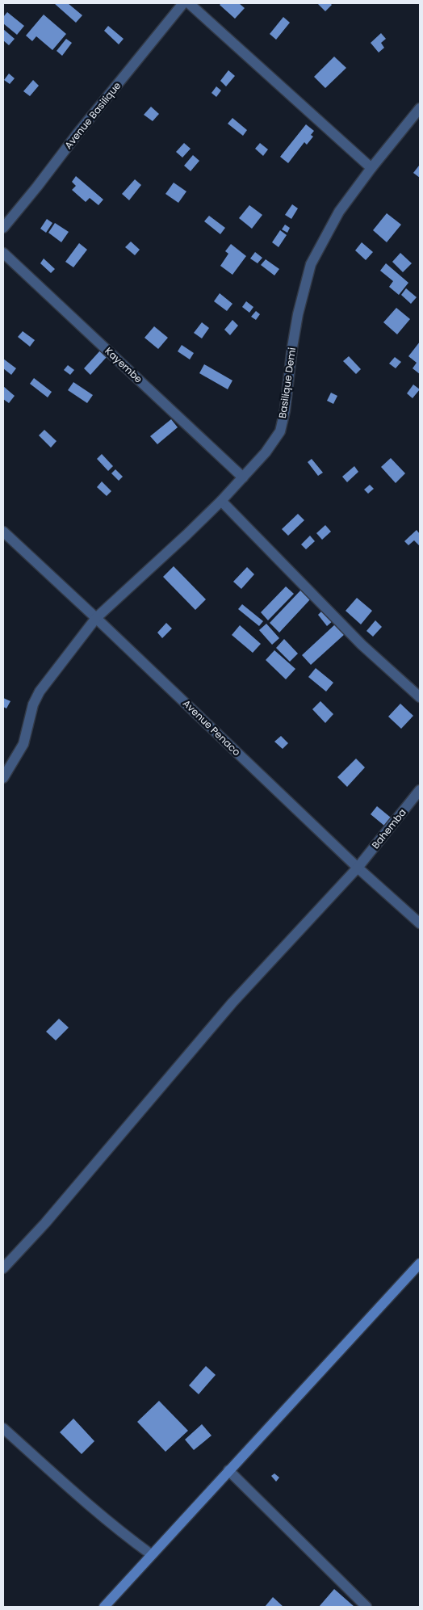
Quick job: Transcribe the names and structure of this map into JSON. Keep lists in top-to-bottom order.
{
  "streets": {
    "street": [
      "Avenue Basilique",
      "Kayembe",
      "Basilique Demi",
      "Avenue Penaco",
      "Bahemba"
    ]
  },
  "crossings": [
    ["Kayembe", "Basilique Demi"],
    ["Basilique Demi", "Avenue Penaco"],
    ["Avenue Penaco", "Bahemba"]
  ]
}
